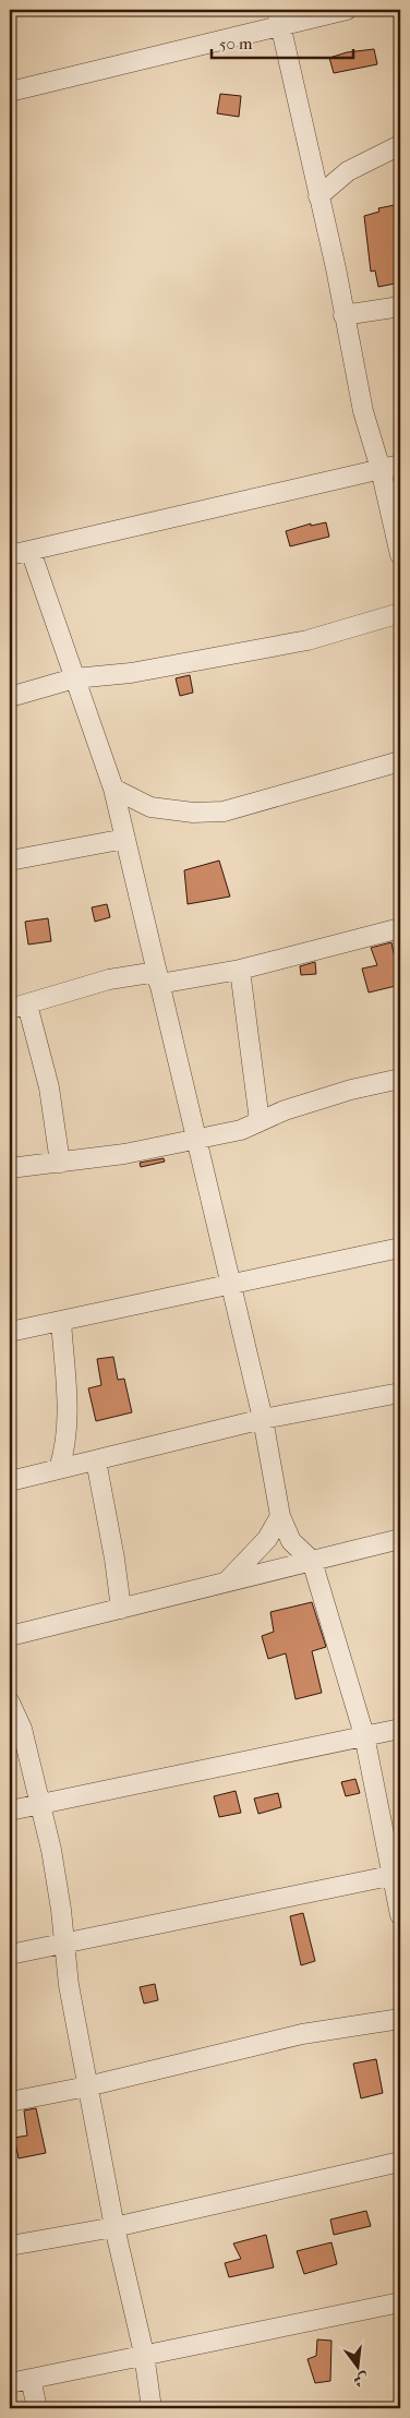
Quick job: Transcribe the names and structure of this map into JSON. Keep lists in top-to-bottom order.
{
  "scale_bar": "50 m",
  "north": "bottom"
}
